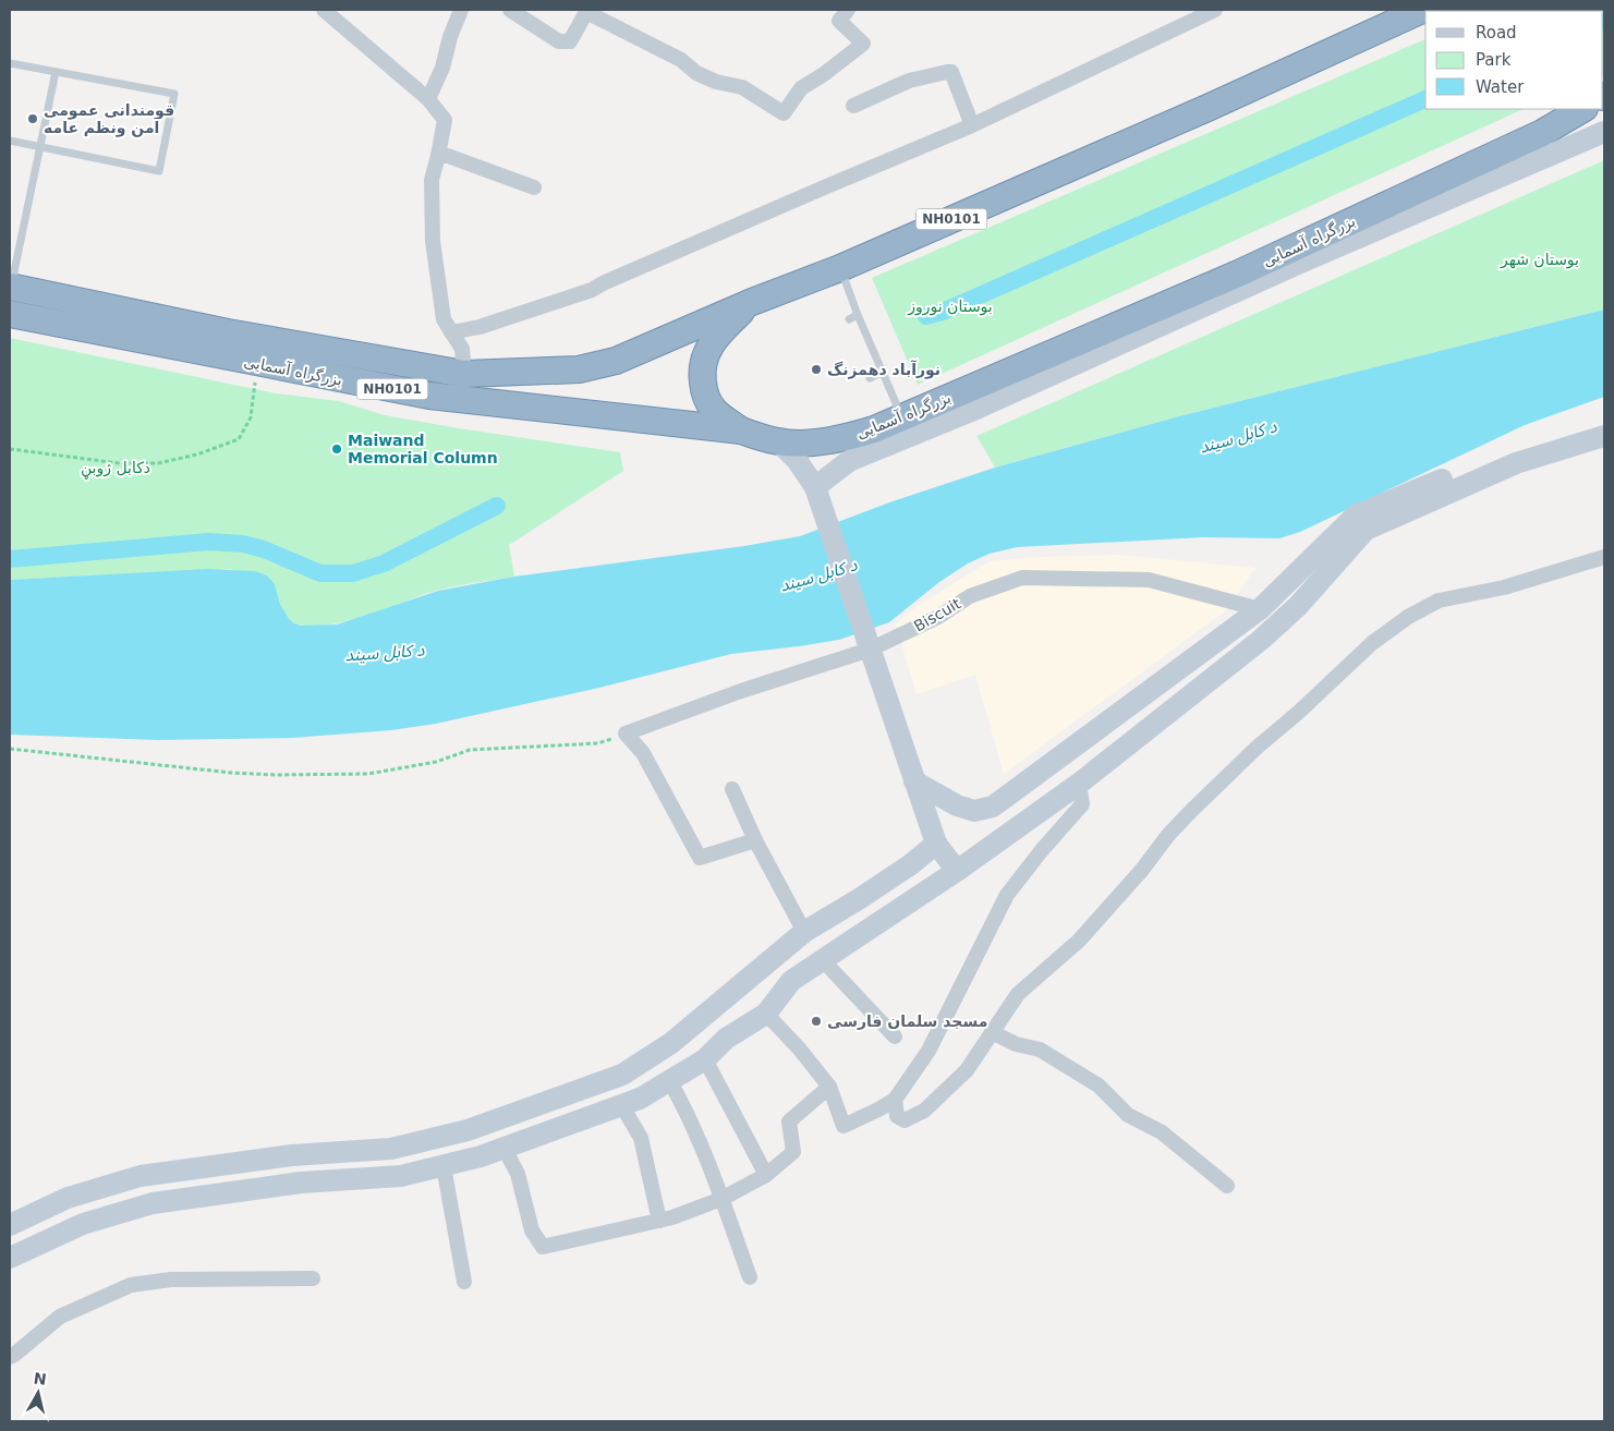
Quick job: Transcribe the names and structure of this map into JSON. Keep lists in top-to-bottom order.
{
  "streets": {
    "highway": ["NH0101", "بزرگراه آسمایی"],
    "street": ["Biscuit"]
  },
  "crossings": [
    ["NH0101", "بزرگراه آسمایی"]
  ],
  "water": ["د کابل سيند"],
  "parks": ["بوستان شهر", "بوستان نوروز", "دکابل ژوبڼ"],
  "places": [
    "قومندانی عمومی امن ونظم عامه",
    "نورآباد دهمزنگ",
    "Maiwand Memorial Column",
    "مسجد سلمان فارسی"
  ],
  "legend": ["Road", "Park", "Water"],
  "north": "top"
}
